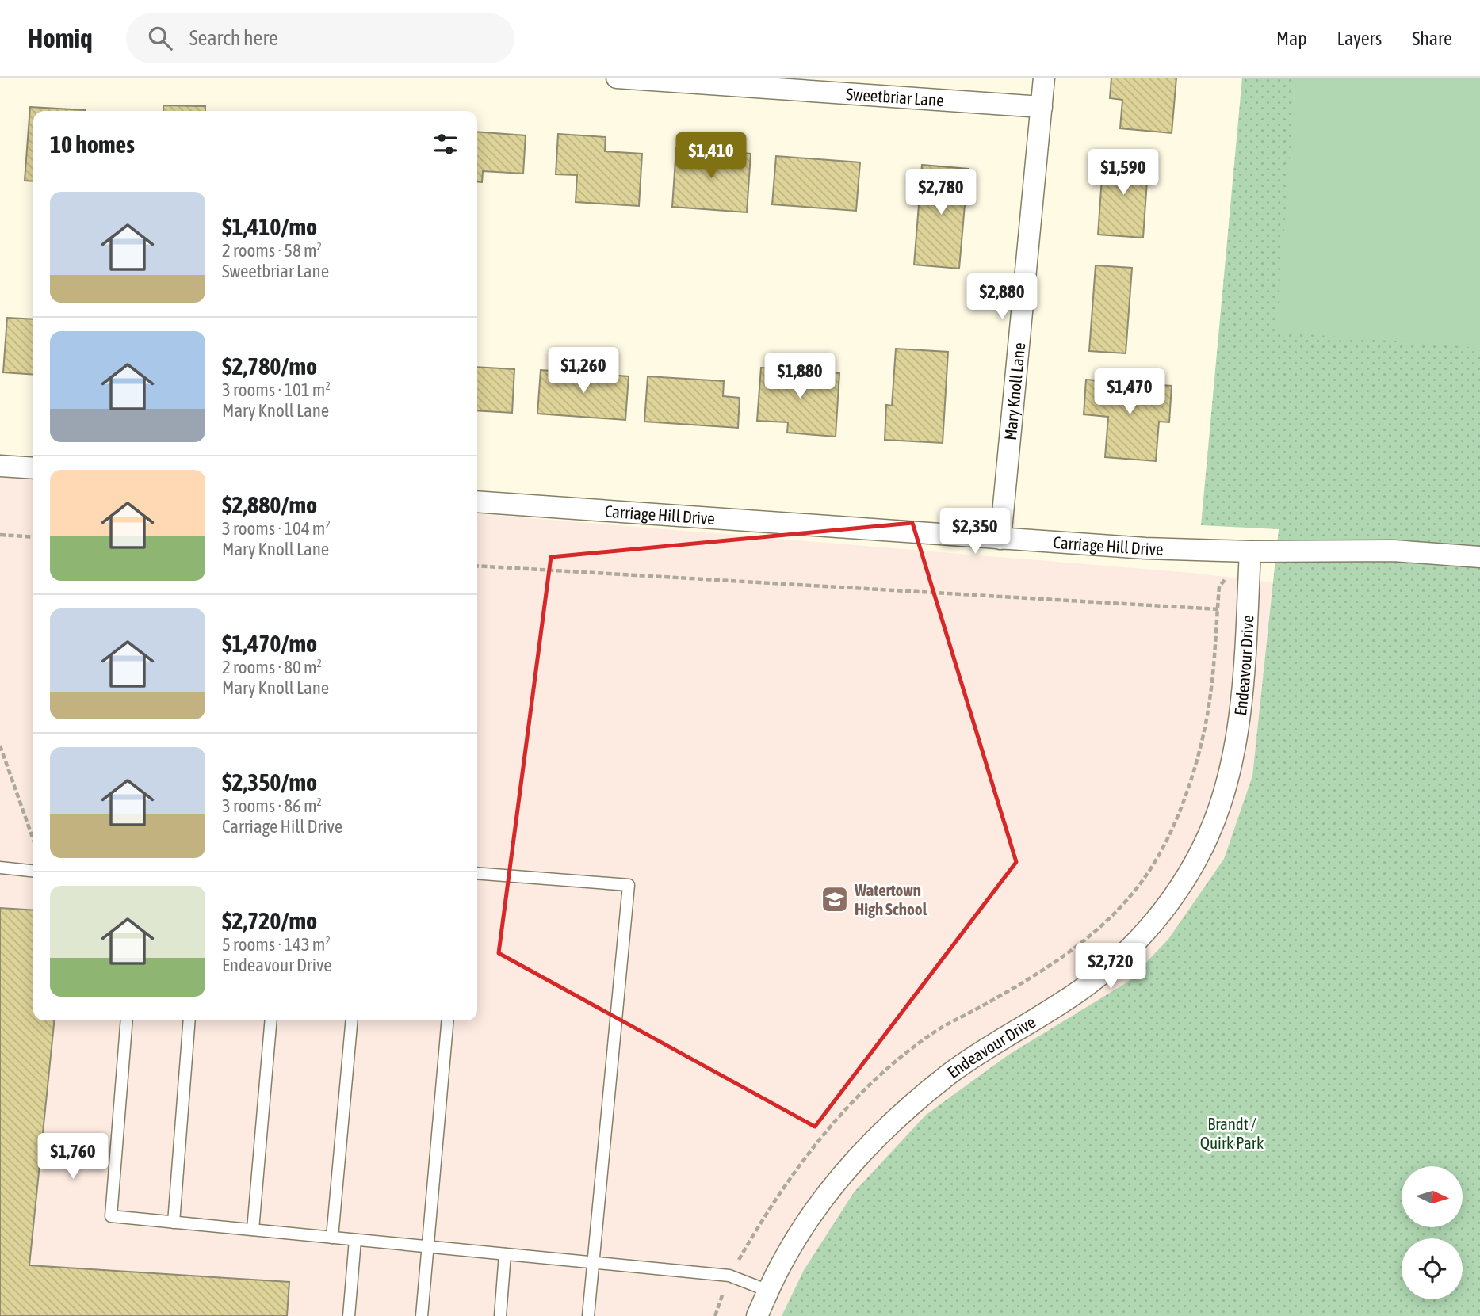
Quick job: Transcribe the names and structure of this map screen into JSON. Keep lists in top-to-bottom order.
{
  "streets": {
    "street": [
      "Sweetbriar Lane",
      "Mary Knoll Lane",
      "Carriage Hill Drive",
      "Endeavour Drive"
    ]
  },
  "crossings": [
    ["Sweetbriar Lane", "Mary Knoll Lane"],
    ["Mary Knoll Lane", "Carriage Hill Drive"],
    ["Carriage Hill Drive", "Endeavour Drive"]
  ],
  "parks": ["Brandt / Quirk Park"],
  "places": {
    "school or university": ["Watertown High School"]
  },
  "north": "right",
  "page": {
    "header": "Homiq",
    "search": "Search here",
    "nav": ["Map", "Layers", "Share"],
    "heading": "10 homes",
    "price": [
      "$1,410",
      "$1,590",
      "$2,780",
      "$2,880",
      "$1,260",
      "$1,880",
      "$1,470",
      "$2,350",
      "$2,720",
      "$1,760"
    ],
    "list": [
      {
        "name": "$1,410/mo",
        "note": "2 rooms · 58 m² · Sweetbriar Lane"
      },
      {
        "name": "$2,780/mo",
        "note": "3 rooms · 101 m² · Mary Knoll Lane"
      },
      {
        "name": "$2,880/mo",
        "note": "3 rooms · 104 m² · Mary Knoll Lane"
      },
      {
        "name": "$1,470/mo",
        "note": "2 rooms · 80 m² · Mary Knoll Lane"
      },
      {
        "name": "$2,350/mo",
        "note": "3 rooms · 86 m² · Carriage Hill Drive"
      },
      {
        "name": "$2,720/mo",
        "note": "5 rooms · 143 m² · Endeavour Drive"
      }
    ]
  }
}
